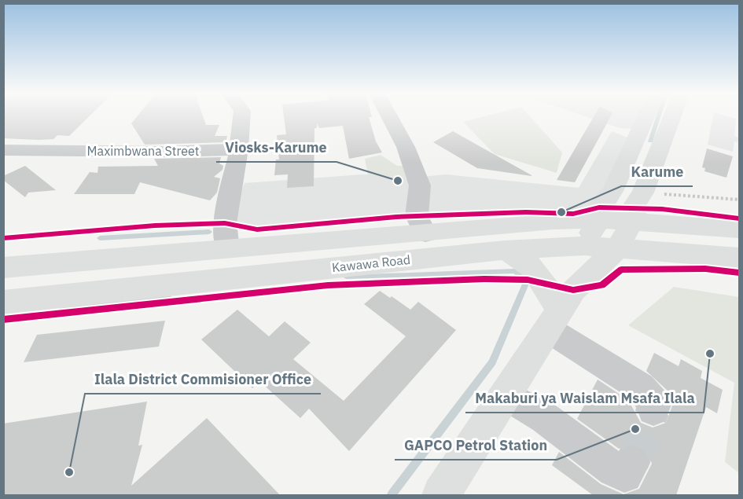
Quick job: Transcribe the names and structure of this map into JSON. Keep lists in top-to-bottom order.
{
  "streets": {
    "main road": ["Kawawa Road"],
    "street": ["Maximbwana Street"]
  },
  "places": [
    "Viosks-Karume",
    "Karume",
    "Makaburi ya Waislam Msafa Ilala",
    "GAPCO Petrol Station",
    "Ilala District Commisioner Office"
  ]
}
